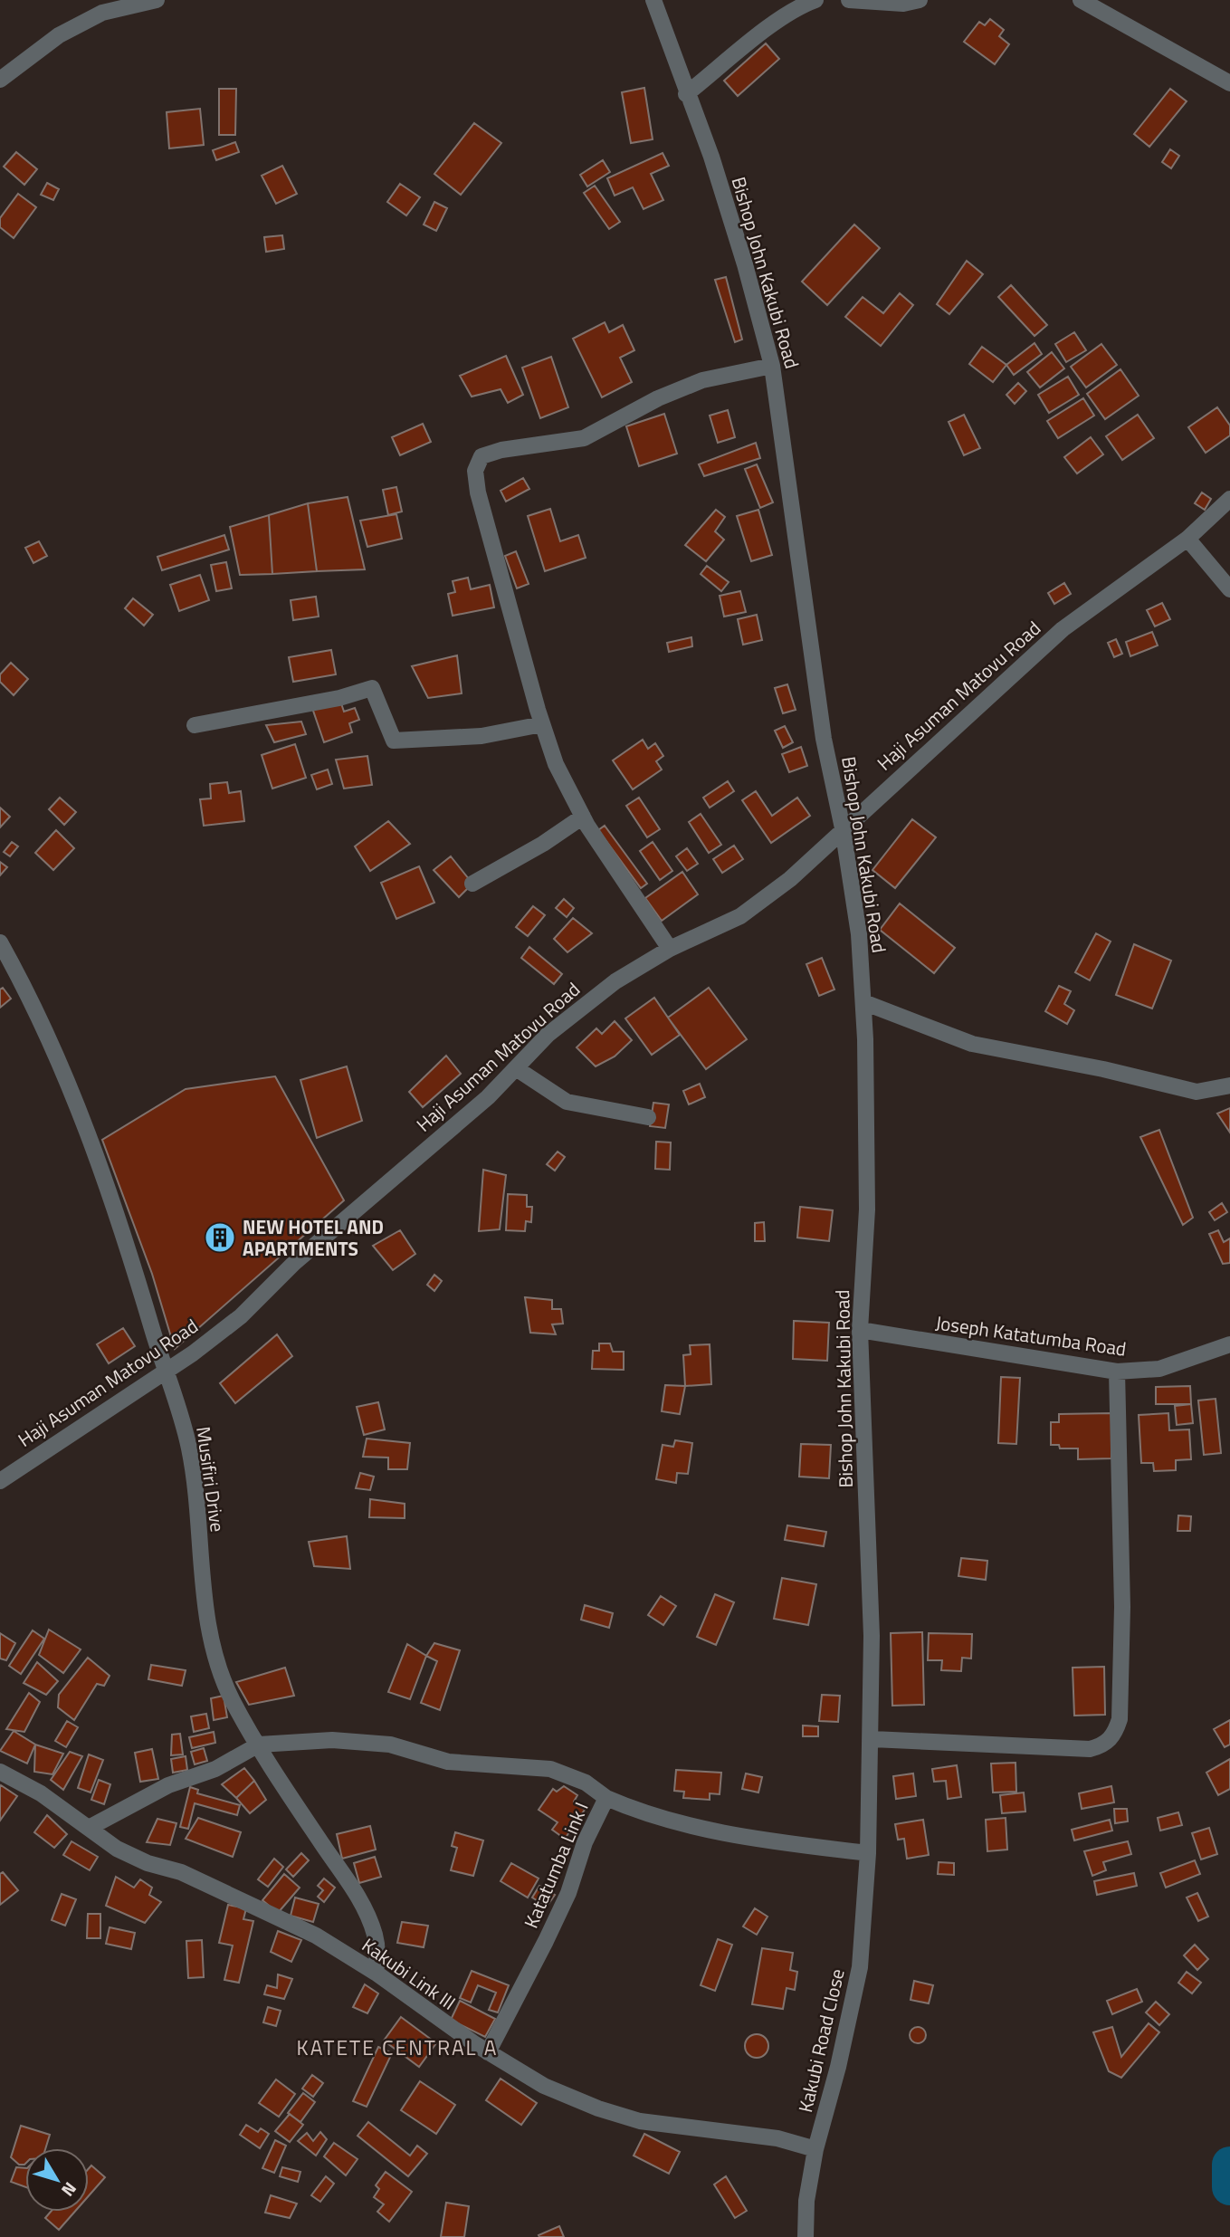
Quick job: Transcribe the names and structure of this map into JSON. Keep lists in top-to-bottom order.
{
  "streets": {
    "street": [
      "Bishop John Kakubi Road",
      "Haji Asuman Matovu Road",
      "Joseph Katatumba Road",
      "Musifiri Drive",
      "Katatumba Link I",
      "Kakubi Link III",
      "Kakubi Road Close"
    ]
  },
  "crossings": [
    ["Bishop John Kakubi Road", "Haji Asuman Matovu Road"],
    ["Bishop John Kakubi Road", "Joseph Katatumba Road"],
    ["Bishop John Kakubi Road", "Katatumba Link I"],
    ["Bishop John Kakubi Road", "Kakubi Road Close"],
    ["Haji Asuman Matovu Road", "Musifiri Drive"],
    ["Musifiri Drive", "Kakubi Link III"],
    ["Katatumba Link I", "Kakubi Link III"],
    ["Katatumba Link I", "Kakubi Road Close"],
    ["Kakubi Link III", "Kakubi Road Close"]
  ],
  "districts": ["KATETE CENTRAL A"],
  "places": {
    "building": ["NEW HOTEL AND APARTMENTS"]
  },
  "north": "bottom right"
}
